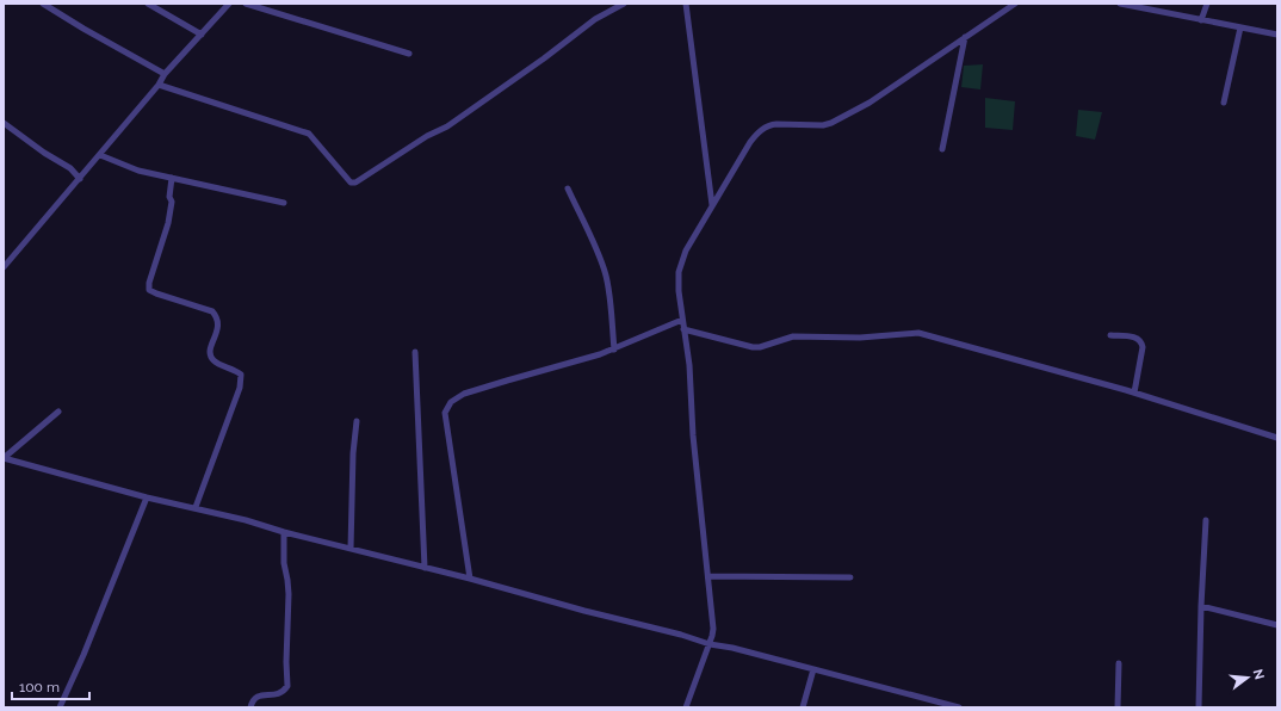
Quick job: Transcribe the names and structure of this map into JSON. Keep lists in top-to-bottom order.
{
  "scale_bar": "100 m",
  "north": "right"
}
